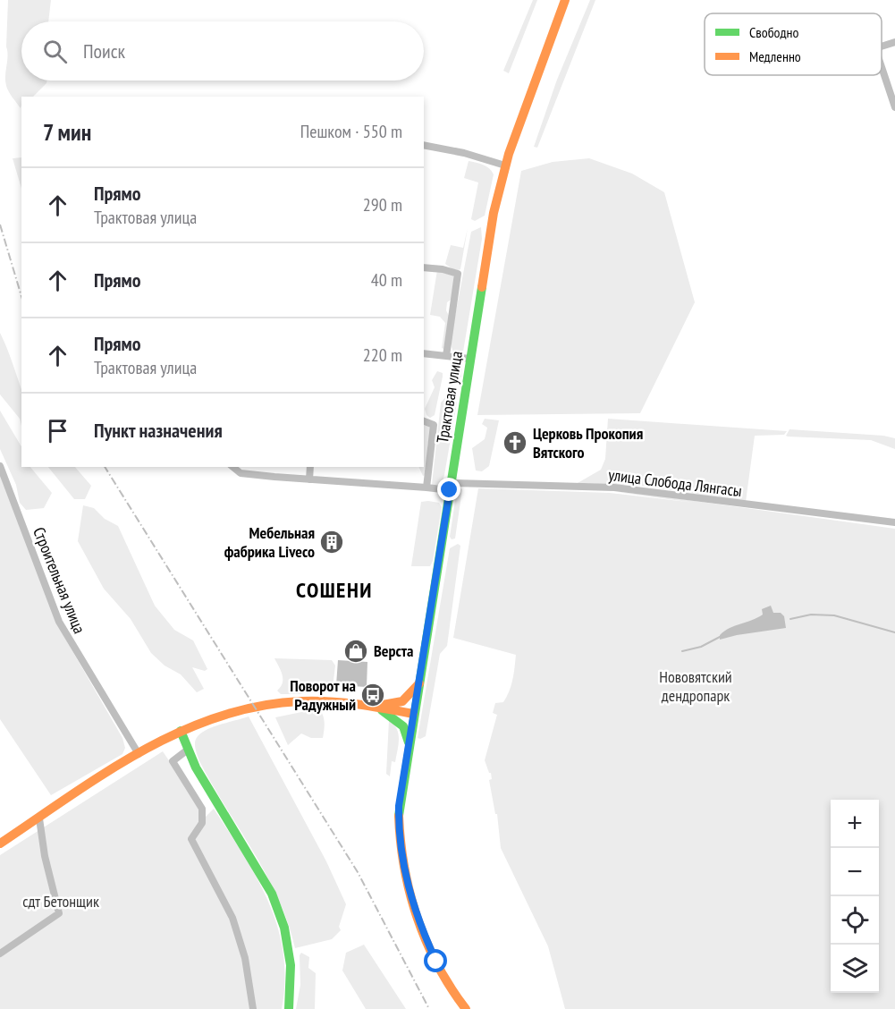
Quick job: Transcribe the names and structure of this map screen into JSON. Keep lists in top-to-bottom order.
{
  "streets": {
    "main road": ["Трактовая улица"],
    "street": ["улица Слобода Лянгасы", "Строительная улица"]
  },
  "crossings": [
    ["Трактовая улица", "улица Слобода Лянгасы"]
  ],
  "districts": ["СОШЕНИ"],
  "parks": ["Нововятский дендропарк", "сдт Бетонщик"],
  "places": {
    "church": ["Церковь Прокопия Вятского"],
    "building": ["Мебельная фабрика Liveco"],
    "shop": ["Верста"],
    "bus stop": ["Поворот на Радужный"]
  },
  "legend": ["Свободно", "Медленно"],
  "page": {
    "search": "Поиск",
    "heading": ["7 мин", "Пешком · 550 m"],
    "list": [
      ["Прямо", "Трактовая улица", "290 m"],
      ["Прямо", "40 m"],
      ["Прямо", "Трактовая улица", "220 m"],
      "Пункт назначения"
    ],
    "map_buttons": ["+", "−"]
  }
}
